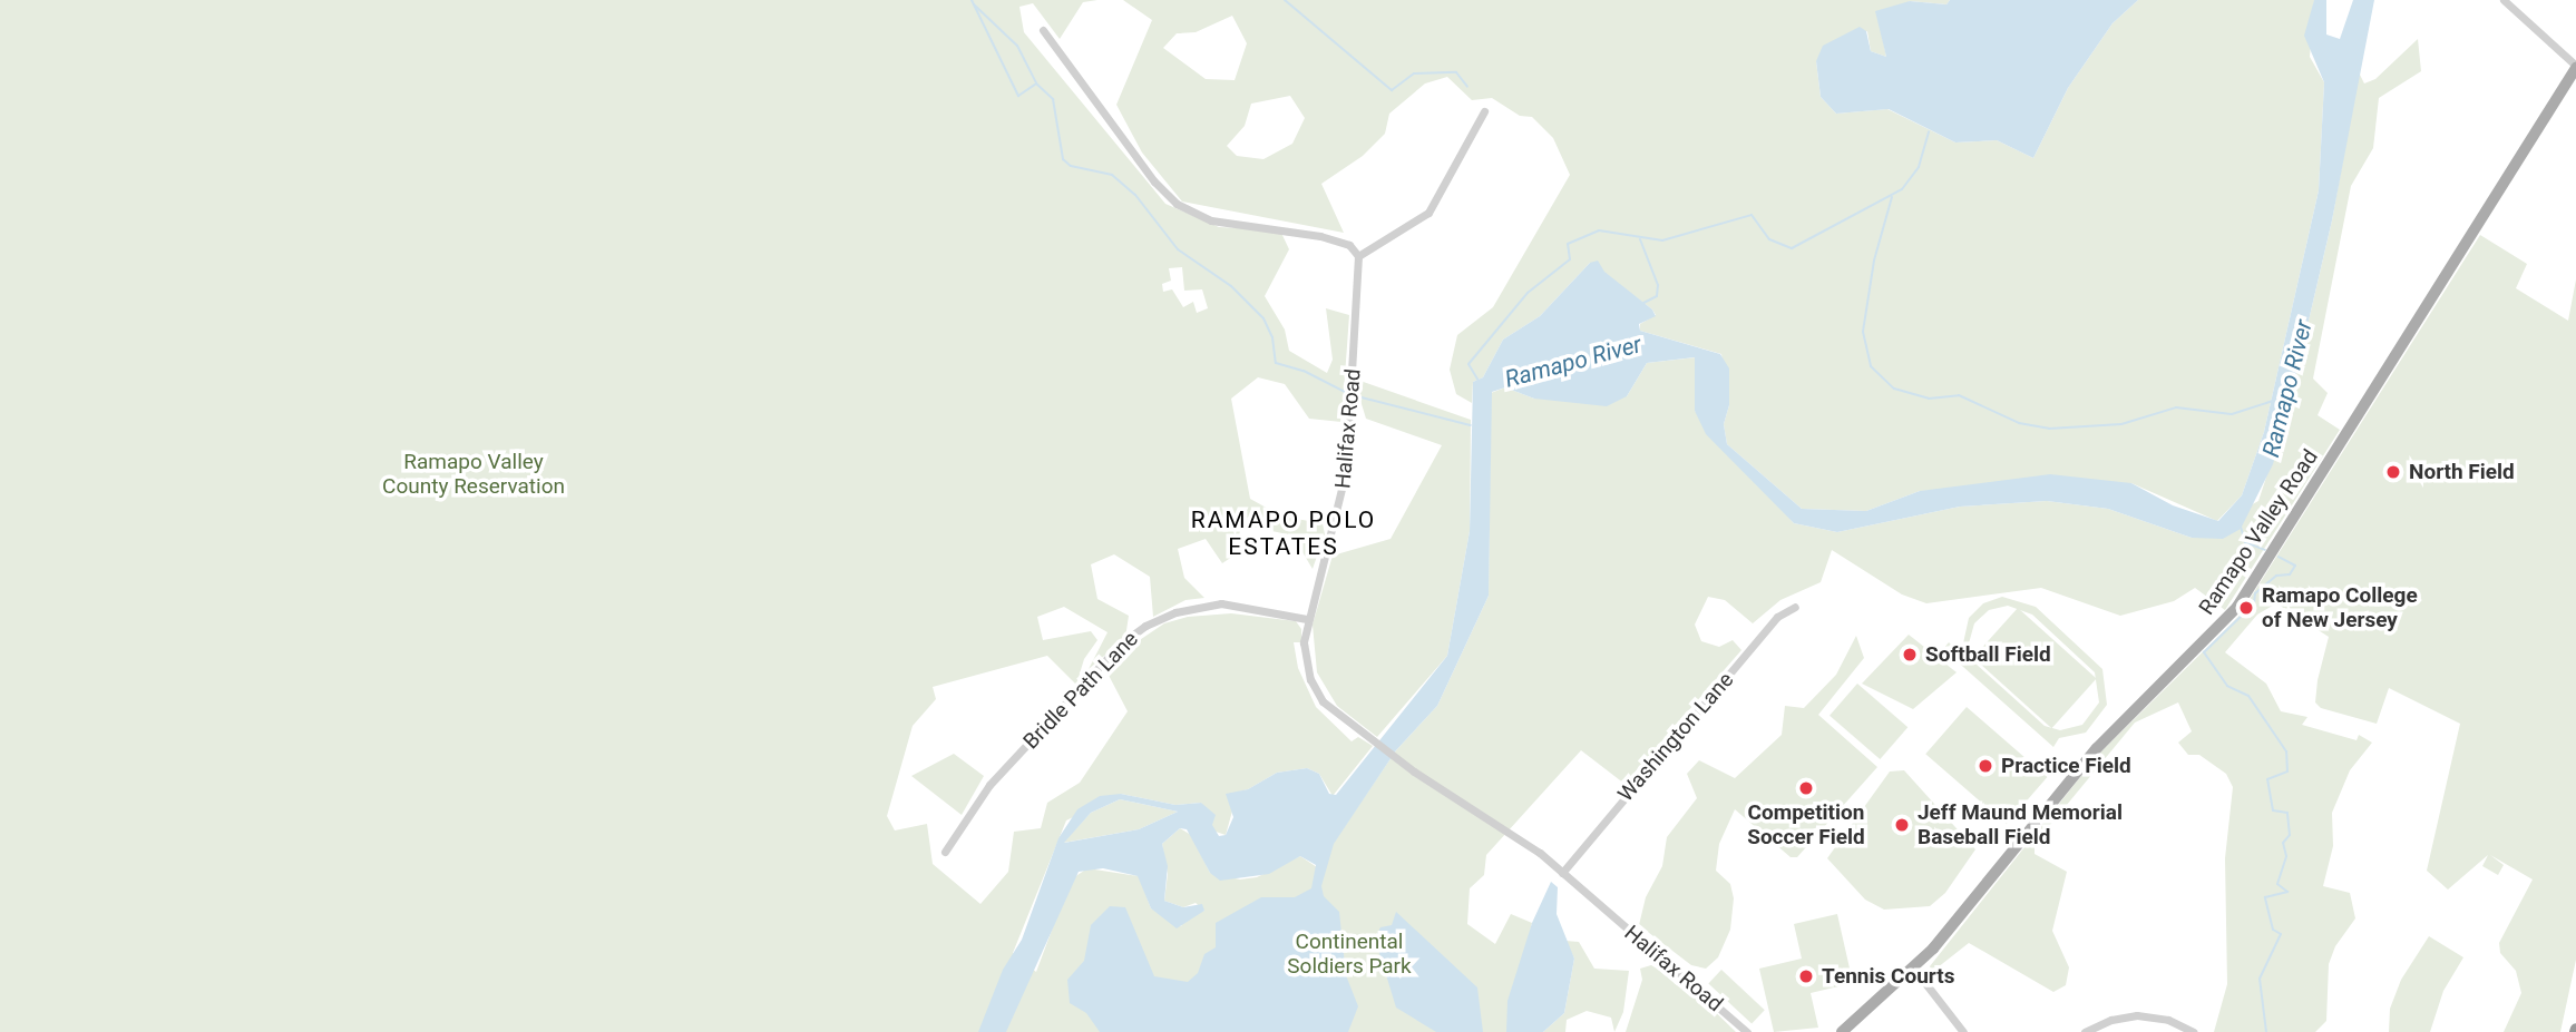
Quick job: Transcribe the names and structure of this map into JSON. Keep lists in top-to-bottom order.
{
  "streets": {
    "main road": ["Ramapo Valley Road"],
    "street": ["Halifax Road", "Bridle Path Lane", "Washington Lane"]
  },
  "crossings": [
    ["Halifax Road", "Bridle Path Lane"],
    ["Halifax Road", "Washington Lane"]
  ],
  "districts": ["RAMAPO POLO ESTATES"],
  "water": ["Ramapo River"],
  "parks": ["Ramapo Valley County Reservation", "Continental Soldiers Park"],
  "places": [
    "North Field",
    "Ramapo College of New Jersey",
    "Softball Field",
    "Practice Field",
    "Competition Soccer Field",
    "Jeff Maund Memorial Baseball Field",
    "Tennis Courts"
  ]
}
